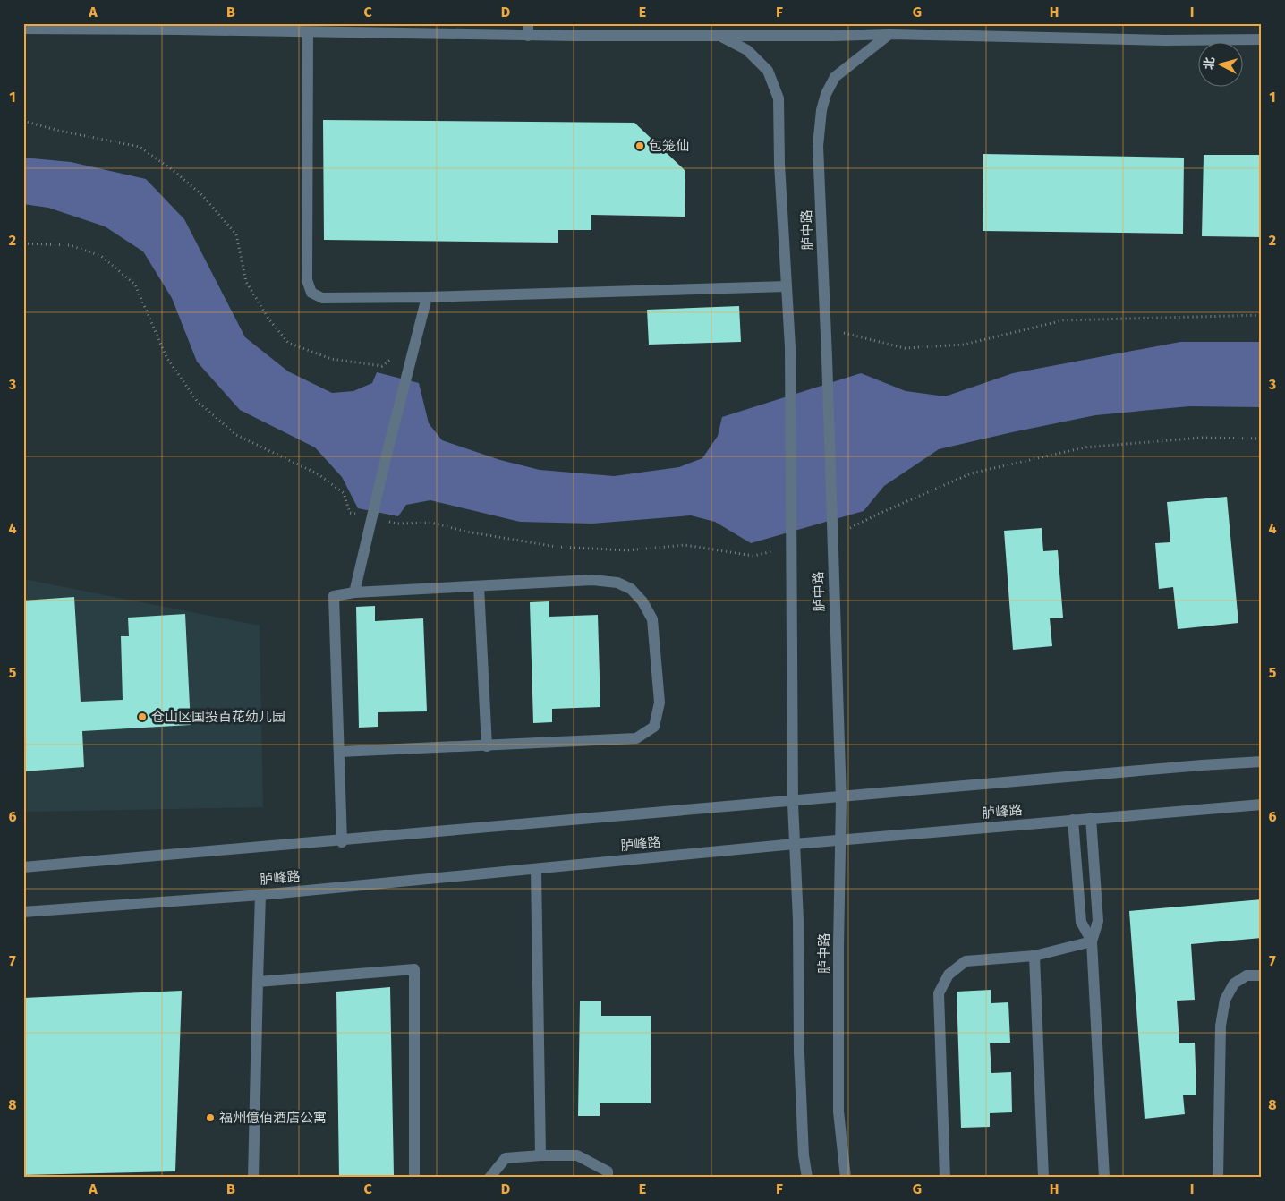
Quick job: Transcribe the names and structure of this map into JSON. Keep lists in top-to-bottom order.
{
  "streets": {
    "street": ["胪中路", "胪峰路"]
  },
  "crossings": [
    ["胪中路", "胪峰路"]
  ],
  "places": ["包笼仙", "仓山区国投百花幼儿园", "福州億佰酒店公寓"],
  "north": "left",
  "grid": {
    "columns": [
      "A",
      "B",
      "C",
      "D",
      "E",
      "F",
      "G",
      "H",
      "I"
    ],
    "rows": [
      "1",
      "2",
      "3",
      "4",
      "5",
      "6",
      "7",
      "8"
    ]
  }
}
